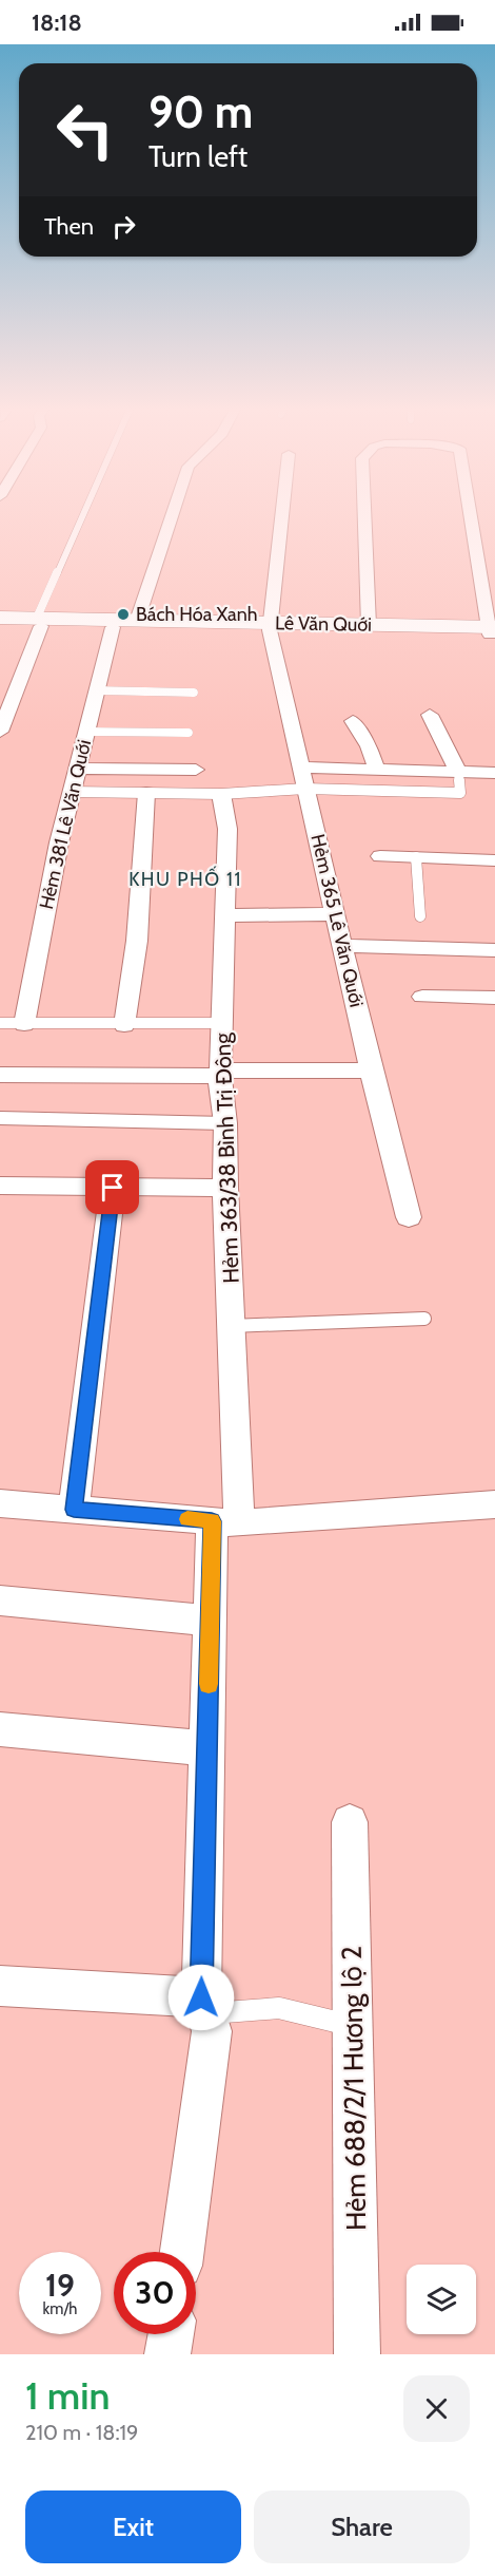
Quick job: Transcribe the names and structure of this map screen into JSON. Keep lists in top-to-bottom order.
{
  "streets": {
    "main road": ["Lê Văn Quới"],
    "street": [
      "Hẻm 381 Lê Văn Quới",
      "Hẻm 365 Lê Văn Quới",
      "Hẻm 363/38 Bình Trị Đông",
      "Hẻm 688/2/1 Hương lộ 2"
    ]
  },
  "crossings": [
    ["Lê Văn Quới", "Hẻm 381 Lê Văn Quới"],
    ["Lê Văn Quới", "Hẻm 365 Lê Văn Quới"]
  ],
  "districts": ["KHU PHỐ 11"],
  "places": ["Bách Hóa Xanh"],
  "page": {
    "status": "18:18",
    "turn": ["90 m", "Turn left"],
    "then": "Then",
    "speed": "19 km/h",
    "limit": "30",
    "heading": ["1 min", "210 m · 18:19"],
    "buttons": ["Exit", "Share"]
  }
}
